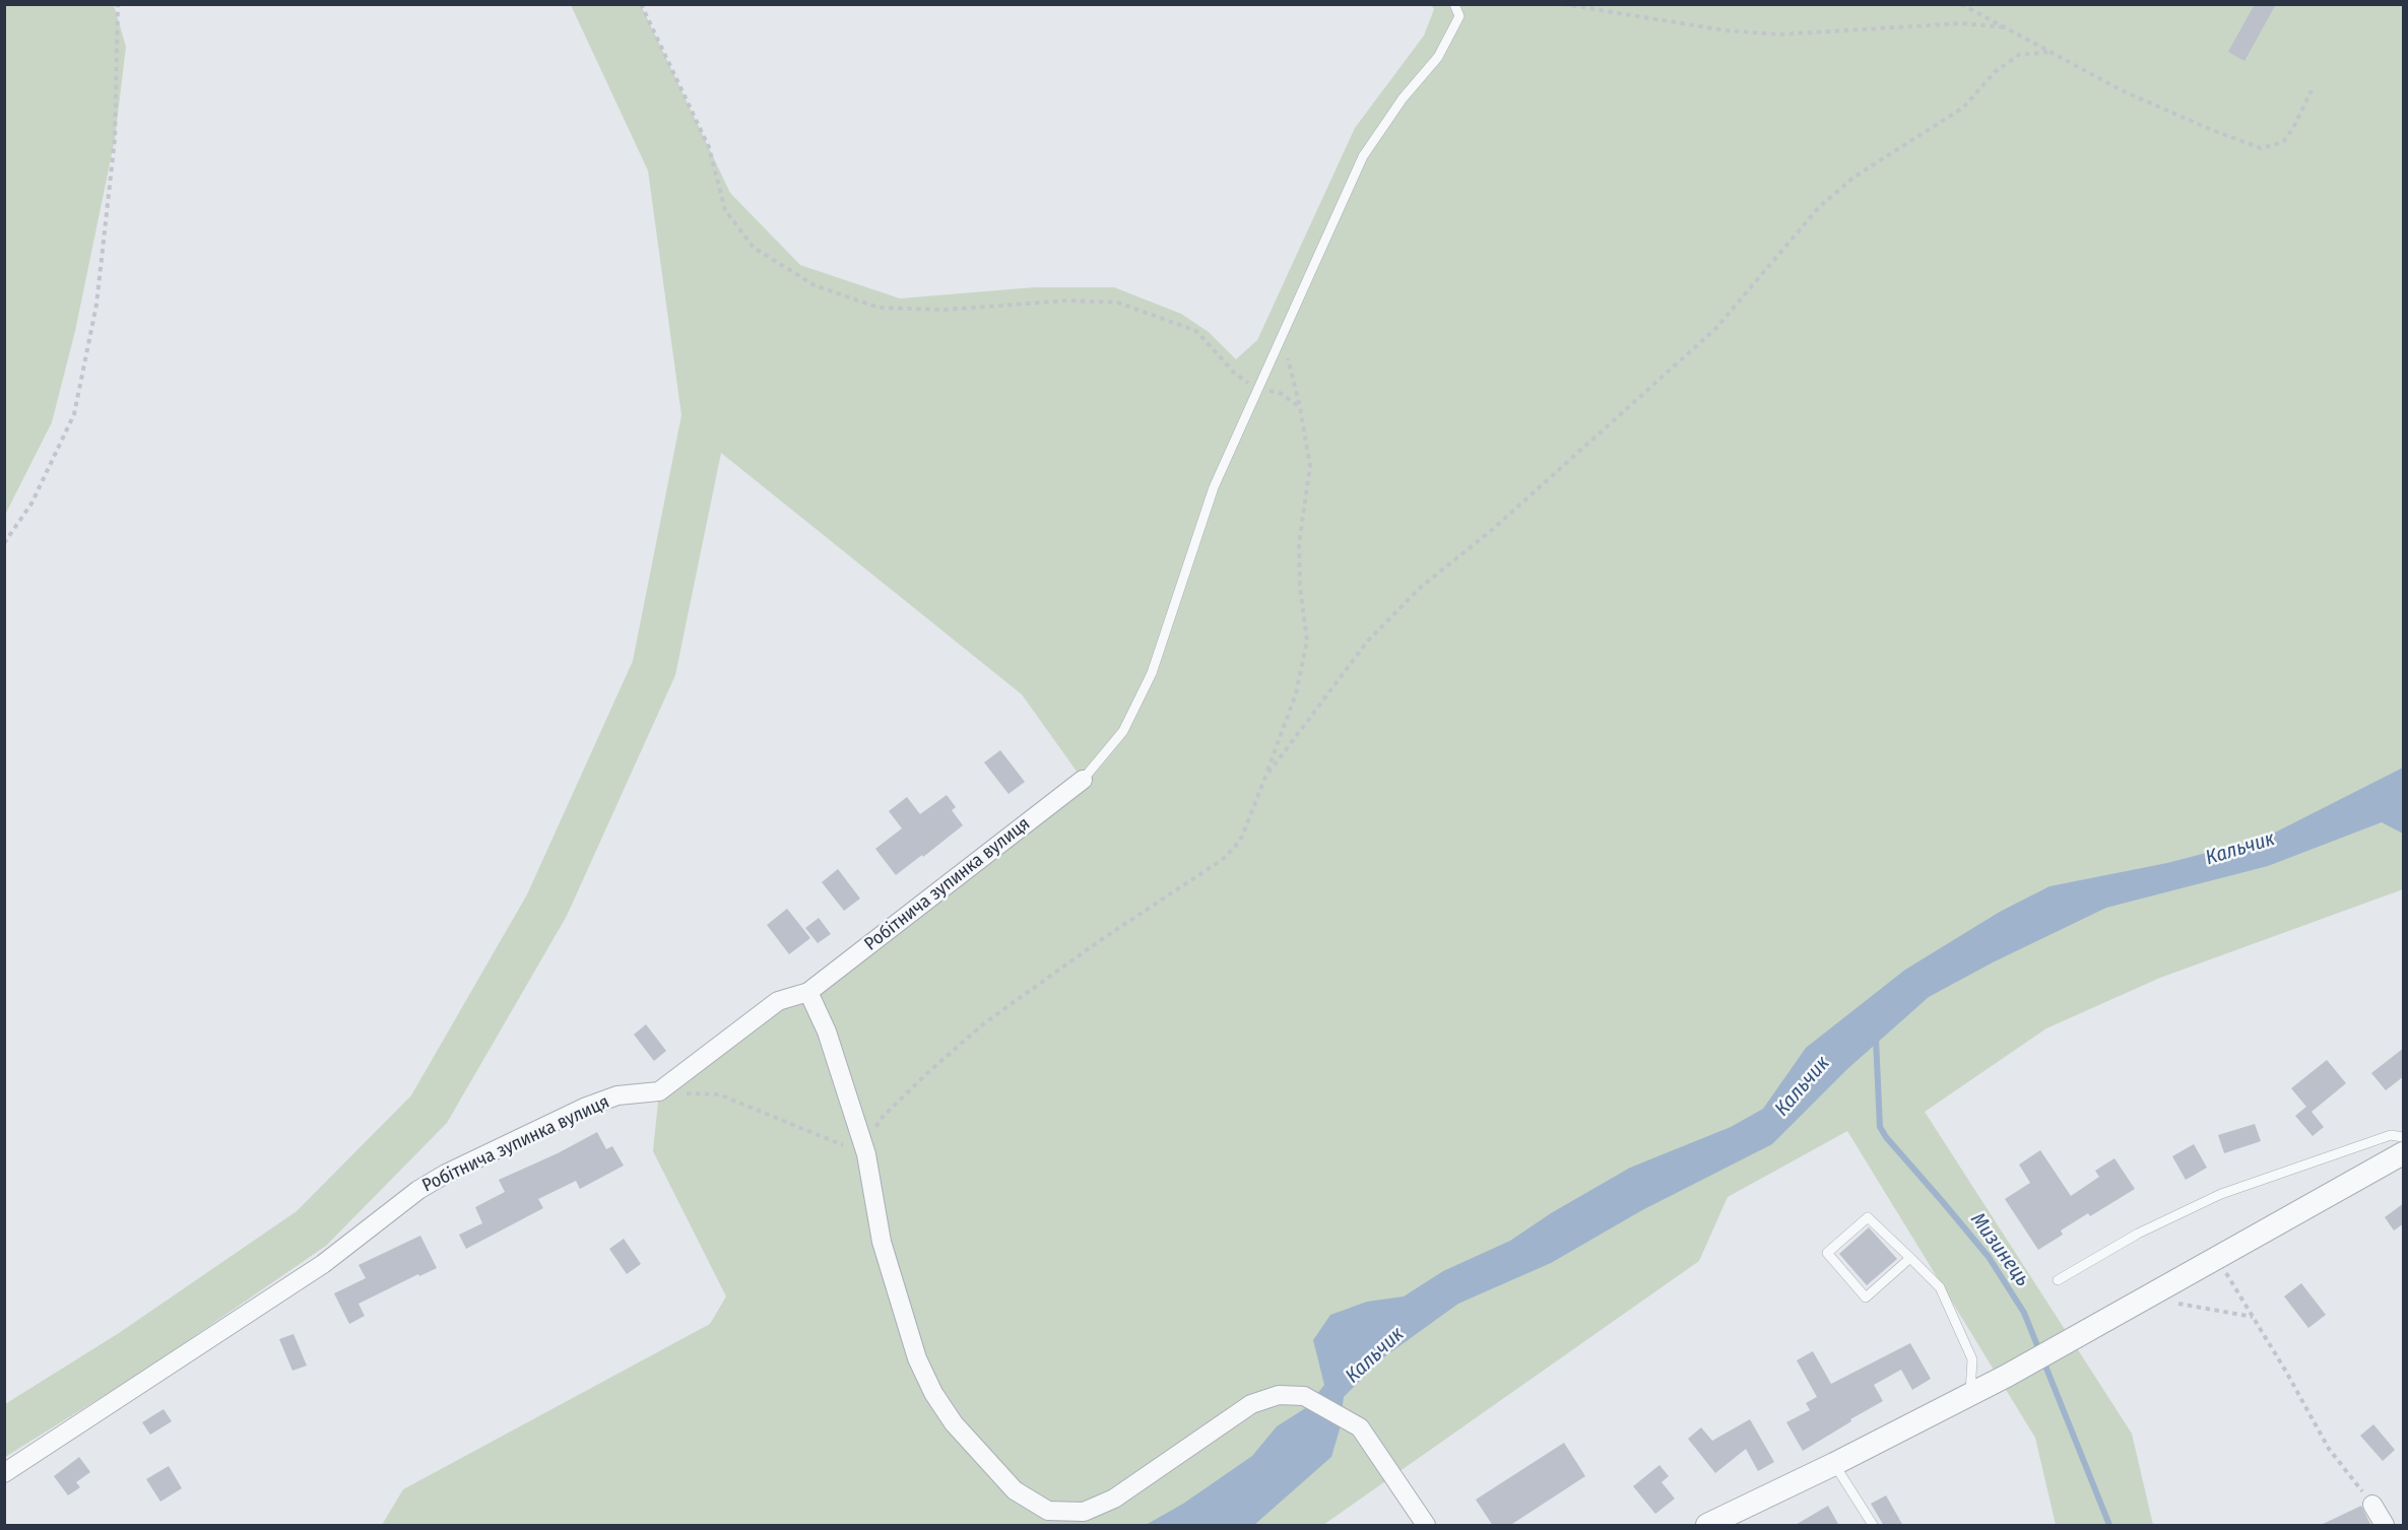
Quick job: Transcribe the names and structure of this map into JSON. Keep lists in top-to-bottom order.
{
  "streets": {
    "street": ["Робітнича зупинка вулиця"]
  },
  "water": ["Кальчик", "Мизинець"]
}
